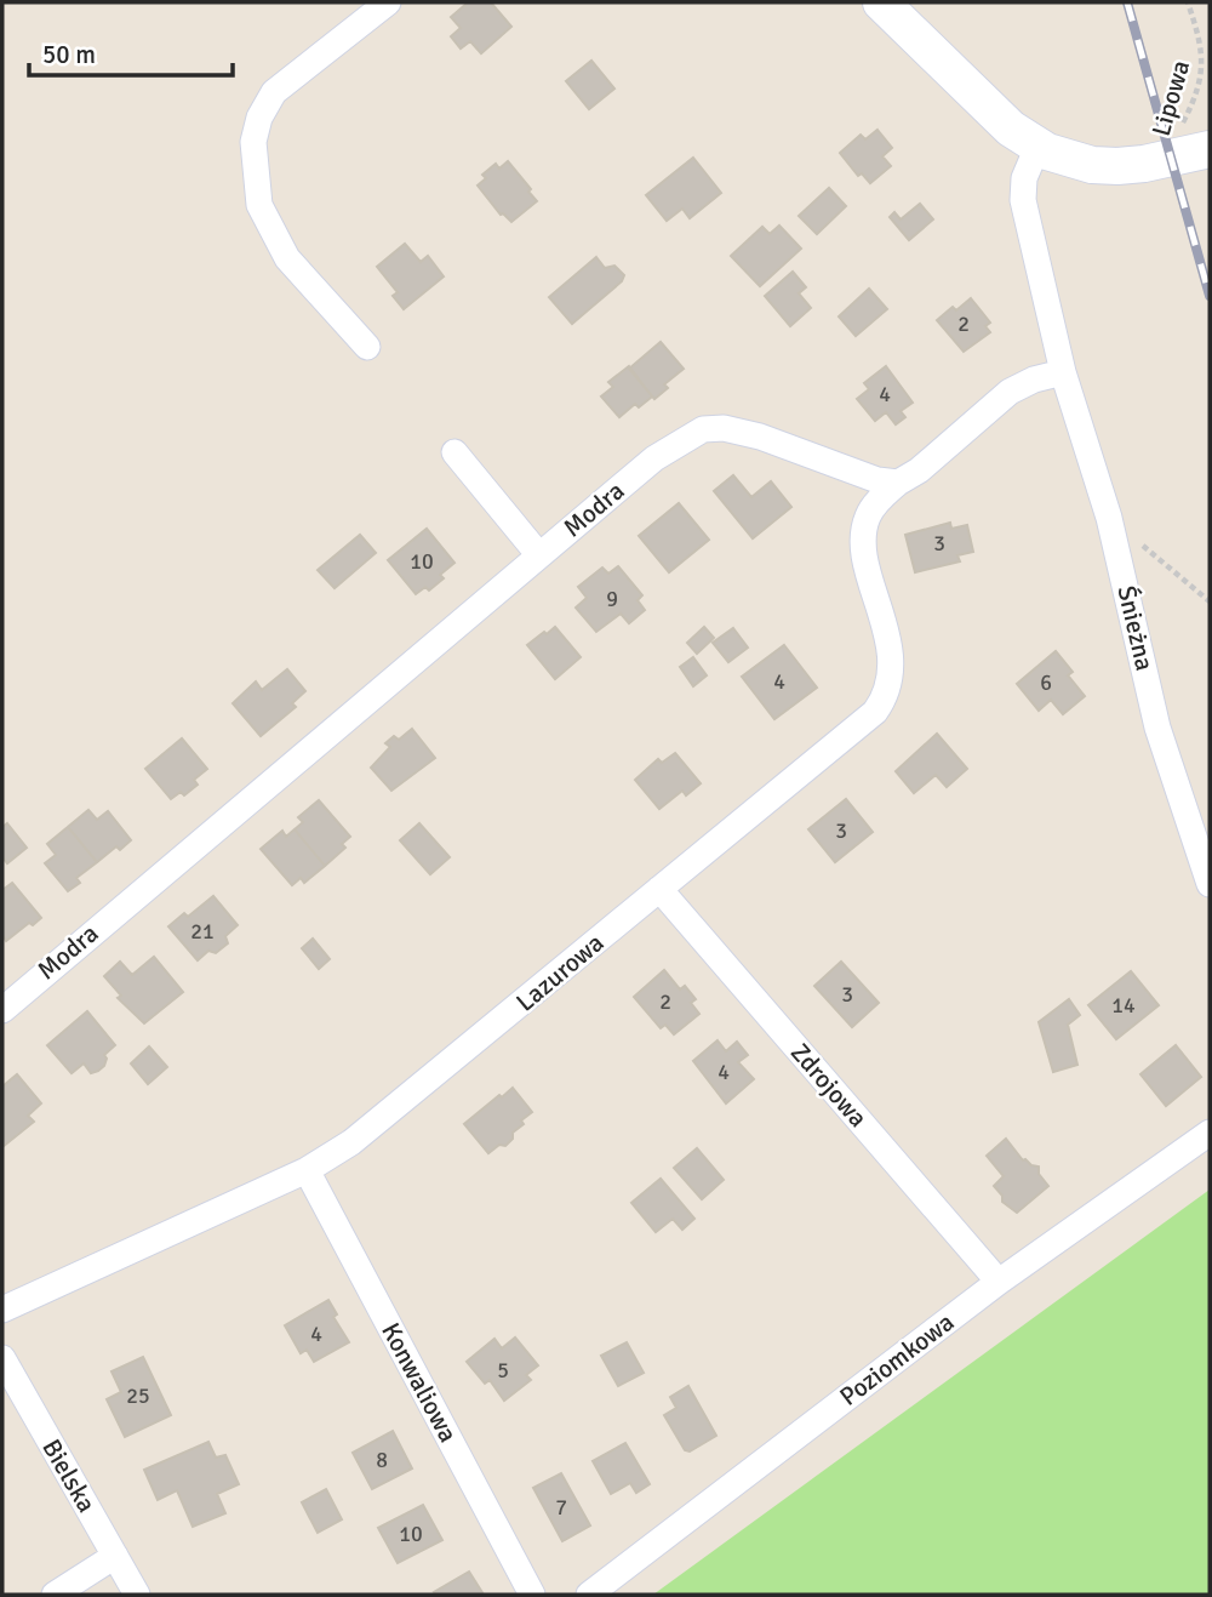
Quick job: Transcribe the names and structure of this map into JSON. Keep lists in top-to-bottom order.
{
  "streets": {
    "street": [
      "Modra",
      "Śnieżna",
      "Lazurowa",
      "Zdrojowa",
      "Poziomkowa",
      "Konwaliowa",
      "Bielska"
    ],
    "path": ["Lipowa"]
  },
  "crossings": [
    ["Modra", "Lazurowa"],
    ["Lazurowa", "Zdrojowa"],
    ["Lazurowa", "Konwaliowa"],
    ["Zdrojowa", "Poziomkowa"]
  ],
  "house_numbers": [
    "2",
    "4",
    "3",
    "10",
    "9",
    "4",
    "6",
    "3",
    "21",
    "3",
    "2",
    "14",
    "4",
    "4",
    "5",
    "25",
    "8",
    "7",
    "10"
  ],
  "scale_bar": "50 m"
}
